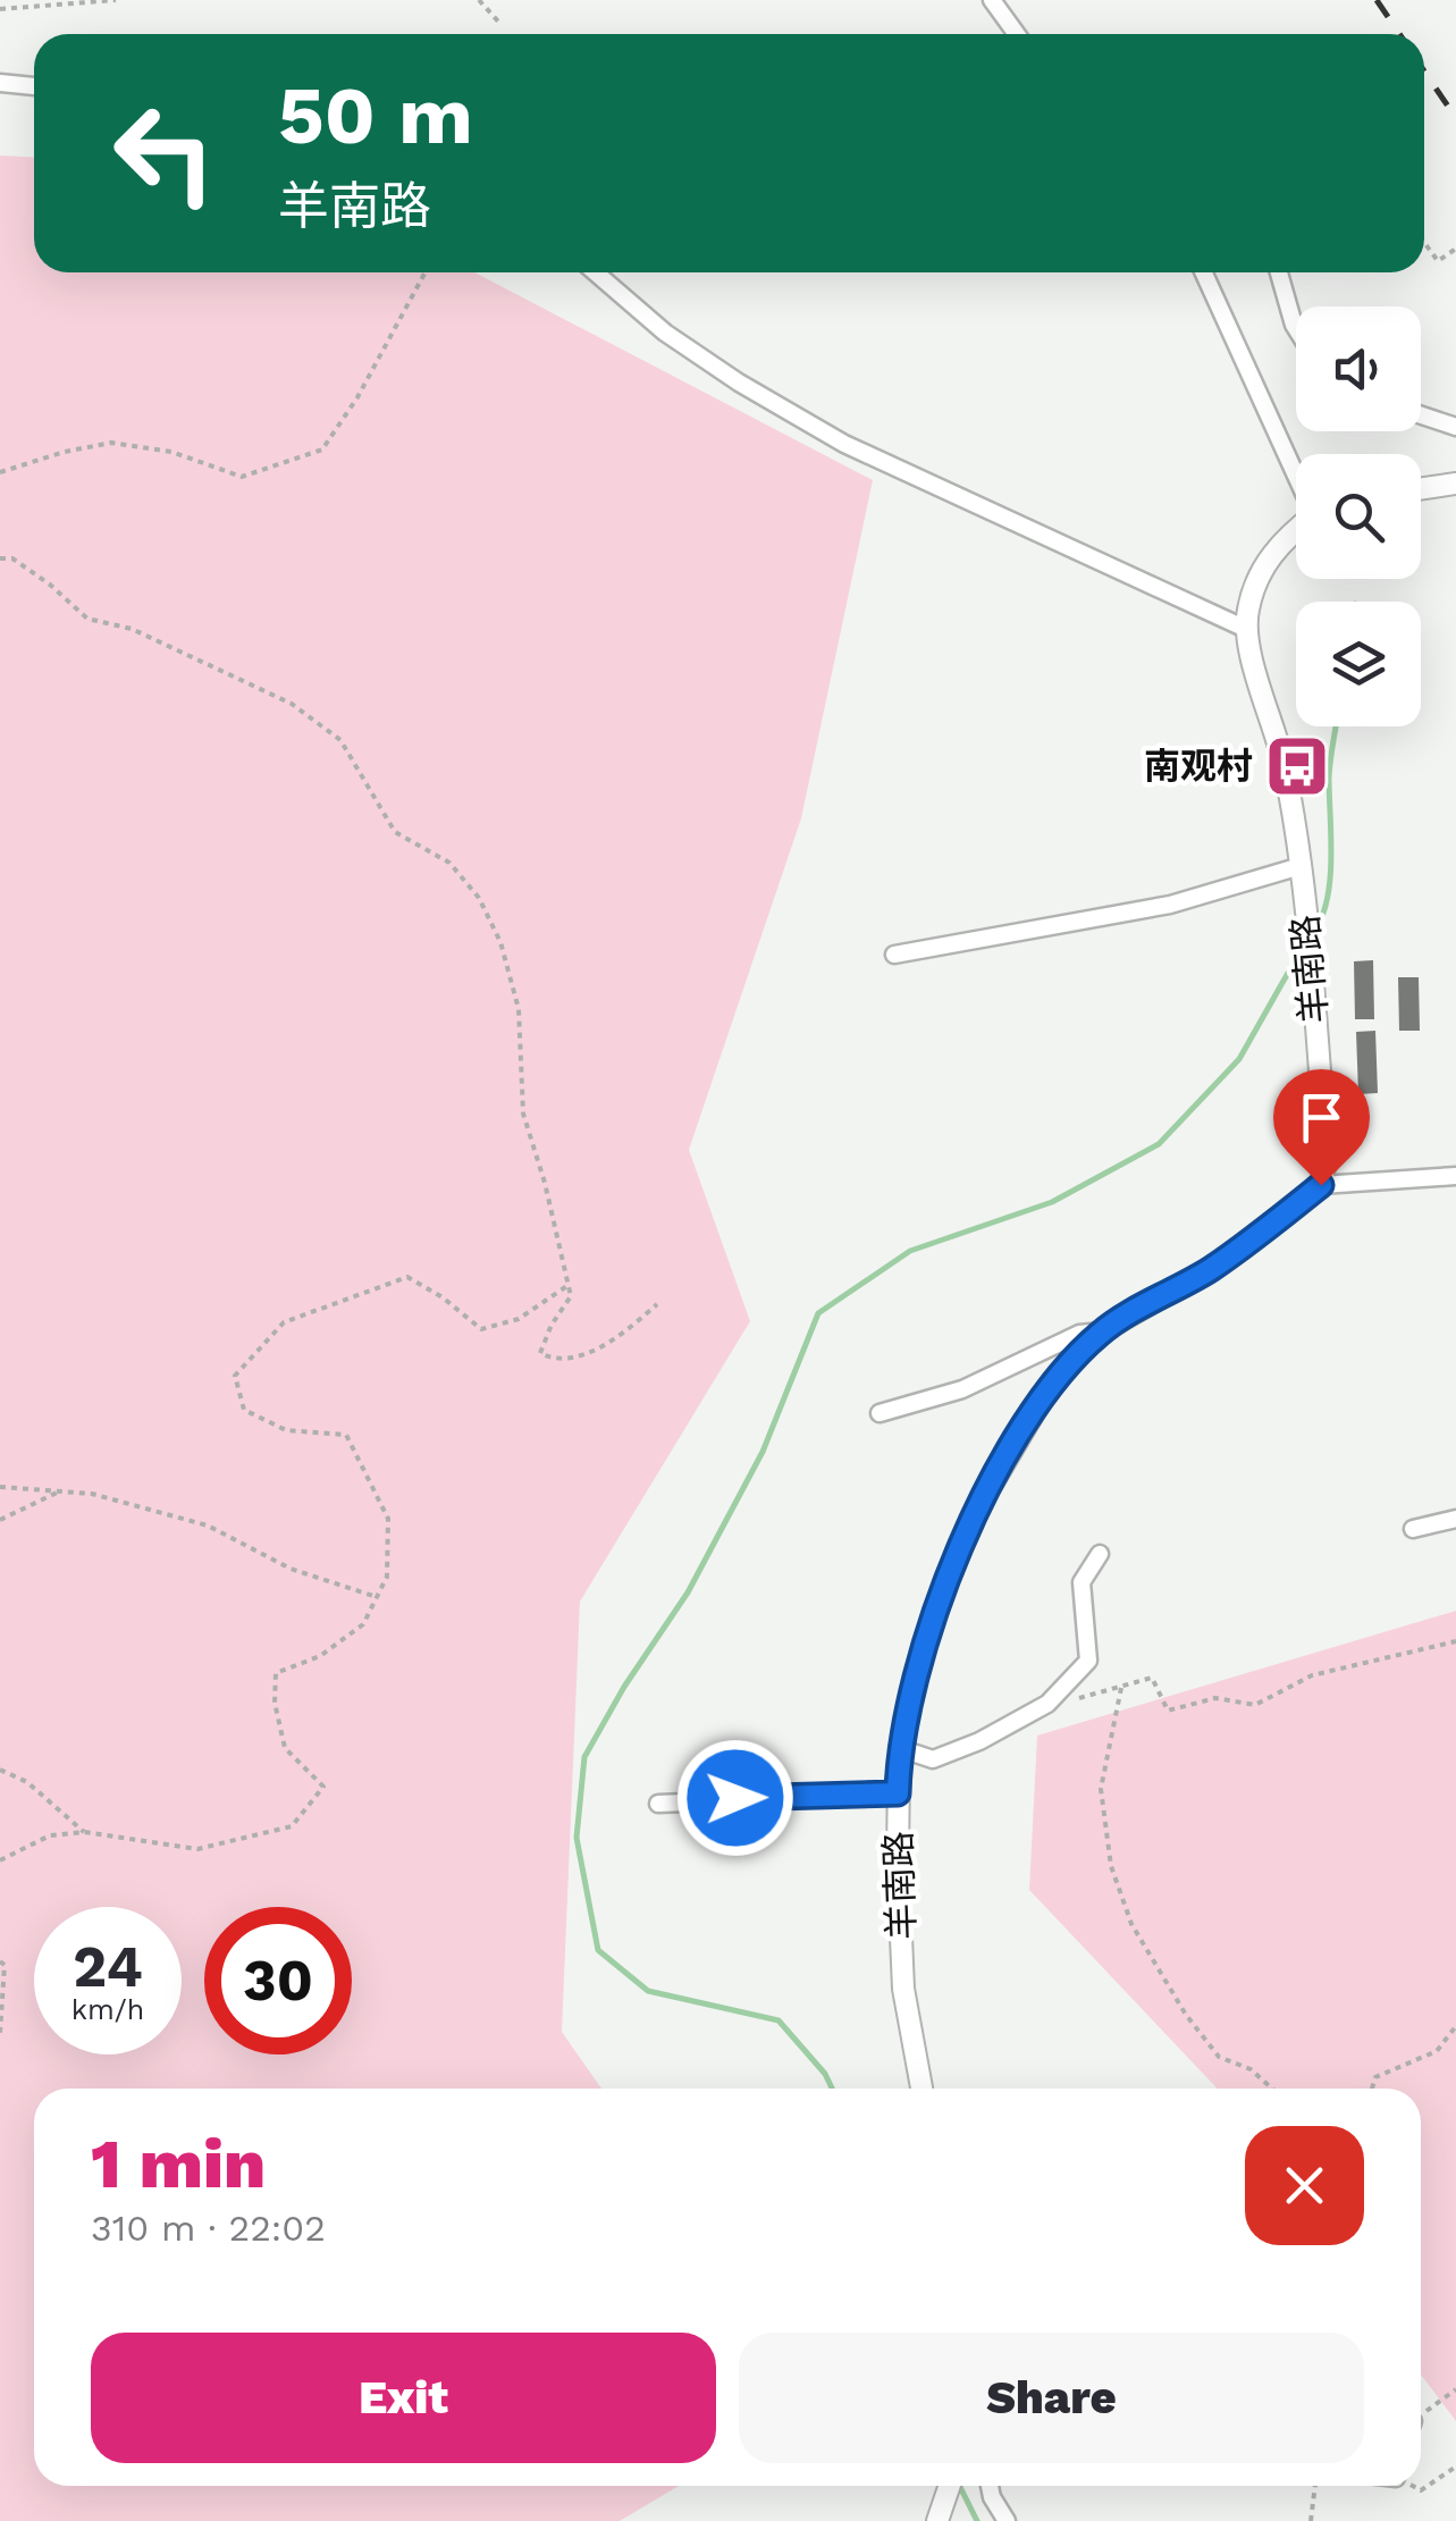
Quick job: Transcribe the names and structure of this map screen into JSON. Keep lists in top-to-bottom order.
{
  "streets": {
    "street": ["羊南路"]
  },
  "places": {
    "bus stop": ["南观村"]
  },
  "page": {
    "turn": ["50 m", "羊南路"],
    "speed": "24 km/h",
    "limit": "30",
    "heading": ["1 min", "310 m · 22:02"],
    "buttons": ["Exit", "Share"]
  }
}
